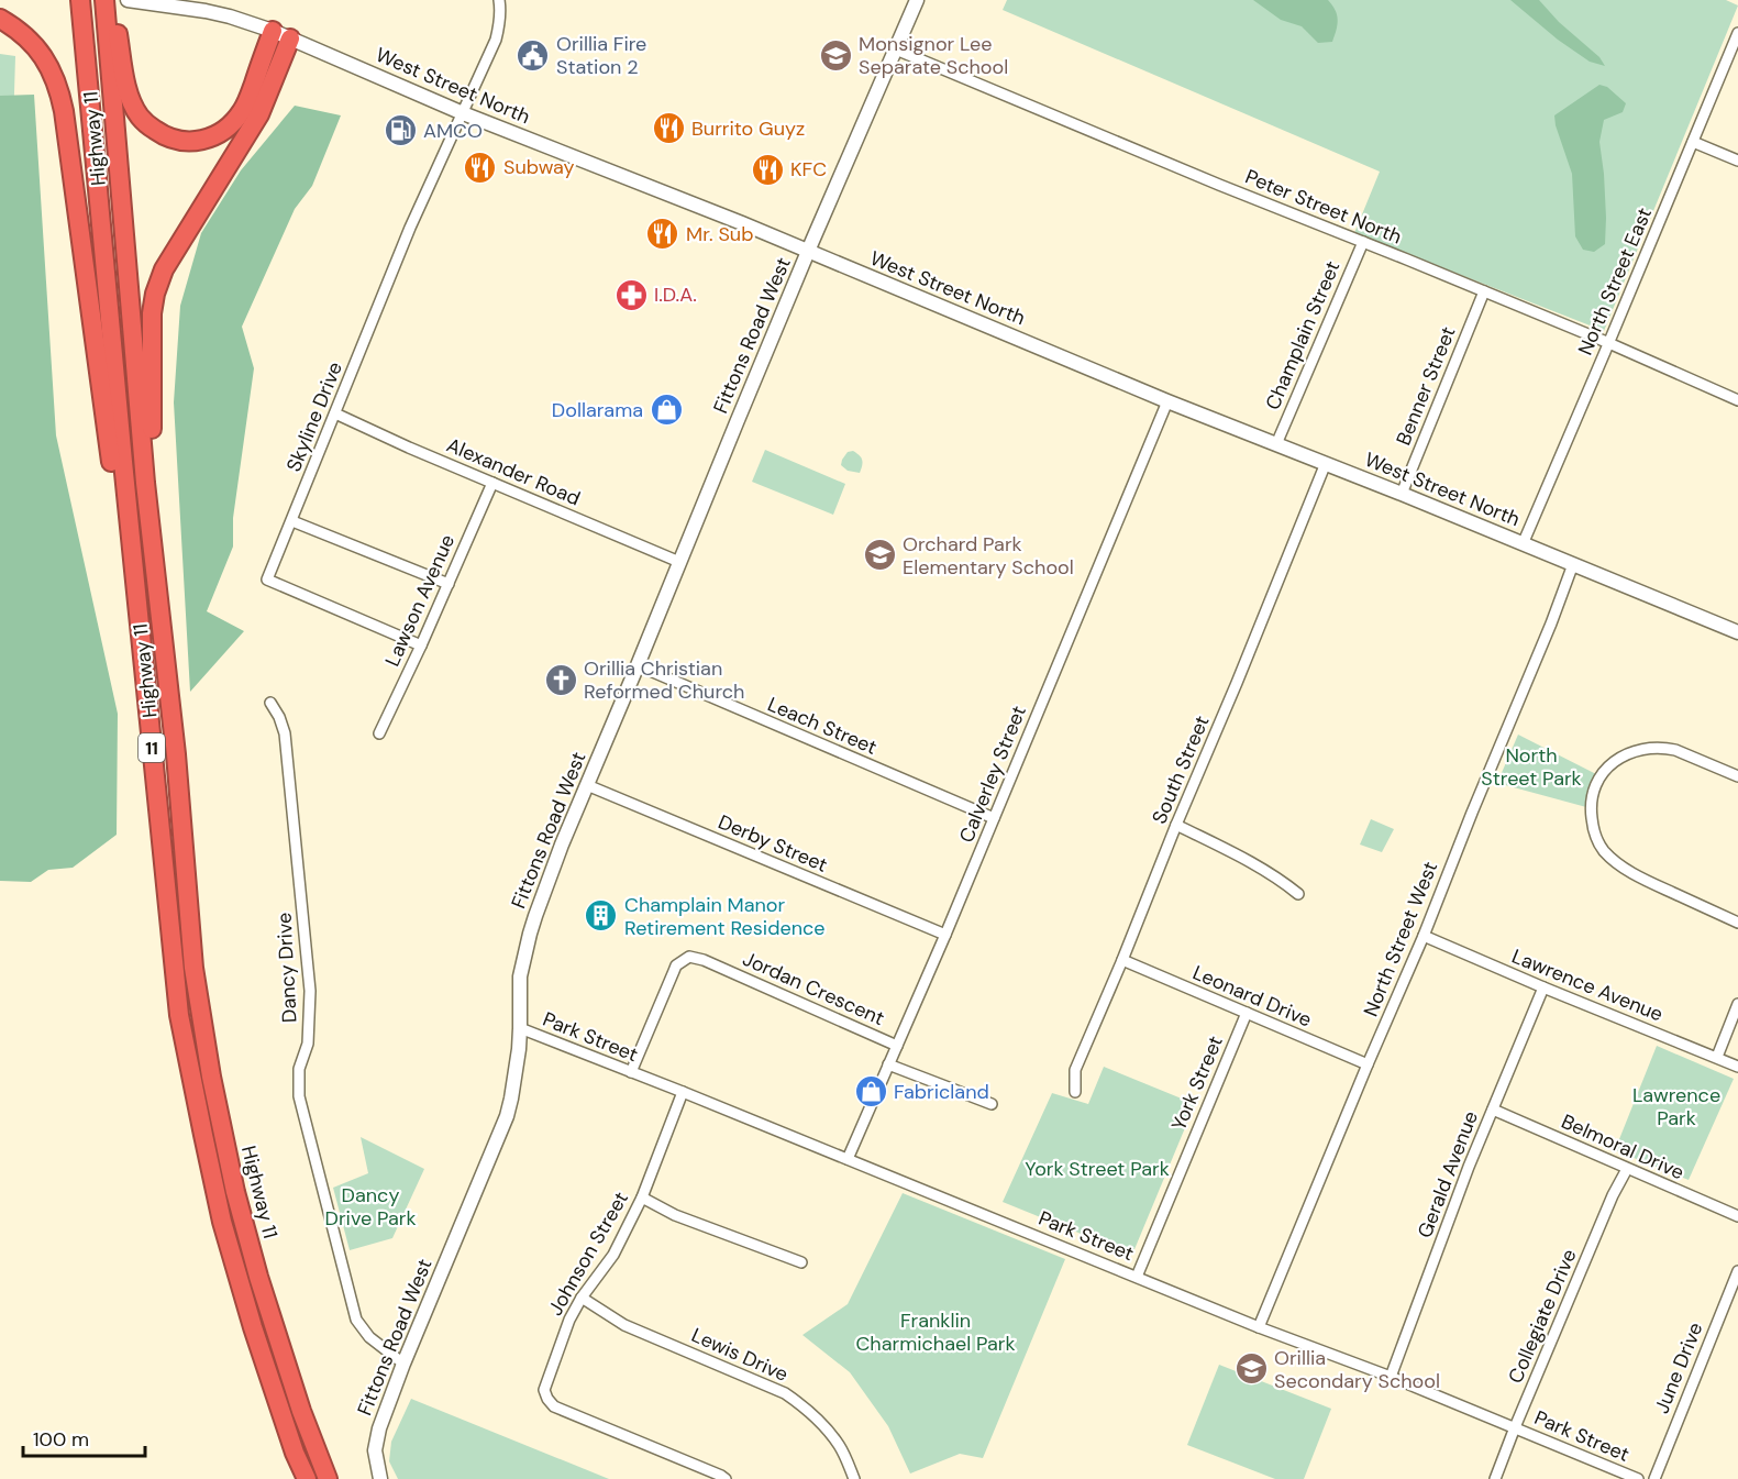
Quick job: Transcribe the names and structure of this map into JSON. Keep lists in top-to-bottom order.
{
  "streets": {
    "highway": ["Highway 11", "11"],
    "main road": ["West Street North", "Fittons Road West"],
    "street": [
      "Peter Street North",
      "North Street East",
      "Champlain Street",
      "Benner Street",
      "Skyline Drive",
      "Alexander Road",
      "Lawson Avenue",
      "Leach Street",
      "South Street",
      "Calverley Street",
      "Derby Street",
      "North Street West",
      "Dancy Drive",
      "Lawrence Avenue",
      "Jordan Crescent",
      "Leonard Drive",
      "Park Street",
      "York Street",
      "Belmoral Drive",
      "Gerald Avenue",
      "Johnson Street",
      "Collegiate Drive",
      "Lewis Drive",
      "June Drive"
    ]
  },
  "crossings": [
    ["West Street North", "North Street East"],
    ["West Street North", "Fittons Road West"],
    ["West Street North", "Champlain Street"],
    ["West Street North", "Benner Street"],
    ["West Street North", "Skyline Drive"],
    ["West Street North", "South Street"],
    ["West Street North", "Calverley Street"],
    ["West Street North", "North Street West"],
    ["Peter Street North", "North Street East"],
    ["Peter Street North", "Fittons Road West"],
    ["Peter Street North", "Champlain Street"],
    ["Peter Street North", "Benner Street"],
    ["Fittons Road West", "Alexander Road"],
    ["Fittons Road West", "Leach Street"],
    ["Fittons Road West", "Derby Street"],
    ["Fittons Road West", "Dancy Drive"],
    ["Fittons Road West", "Park Street"],
    ["Skyline Drive", "Alexander Road"],
    ["Skyline Drive", "Lawson Avenue"],
    ["Alexander Road", "Lawson Avenue"],
    ["Leach Street", "Calverley Street"],
    ["South Street", "Leonard Drive"],
    ["Calverley Street", "Derby Street"],
    ["Calverley Street", "Jordan Crescent"],
    ["Calverley Street", "Park Street"],
    ["North Street West", "Lawrence Avenue"],
    ["North Street West", "Leonard Drive"],
    ["North Street West", "Park Street"],
    ["Lawrence Avenue", "Gerald Avenue"],
    ["Jordan Crescent", "Park Street"],
    ["Leonard Drive", "York Street"],
    ["Park Street", "York Street"],
    ["Park Street", "Gerald Avenue"],
    ["Park Street", "Johnson Street"],
    ["Park Street", "Collegiate Drive"],
    ["Belmoral Drive", "Gerald Avenue"],
    ["Belmoral Drive", "Collegiate Drive"],
    ["Johnson Street", "Lewis Drive"]
  ],
  "parks": [
    "North Street Park",
    "Lawrence Park",
    "York Street Park",
    "Dancy Drive Park",
    "Franklin Charmichael Park"
  ],
  "places": {
    "public building": ["Orillia Fire Station 2"],
    "school or university": ["Monsignor Lee Separate School", "Orchard Park Elementary School", "Orillia Secondary School"],
    "restaurant": [
      "Burrito Guyz",
      "Subway",
      "KFC",
      "Mr. Sub"
    ],
    "fuel station": ["AMCO"],
    "pharmacy": ["I.D.A."],
    "shop": ["Dollarama", "Fabricland"],
    "church": ["Orillia Christian Reformed Church"],
    "building": ["Champlain Manor Retirement Residence"]
  },
  "scale_bar": "100 m"
}
